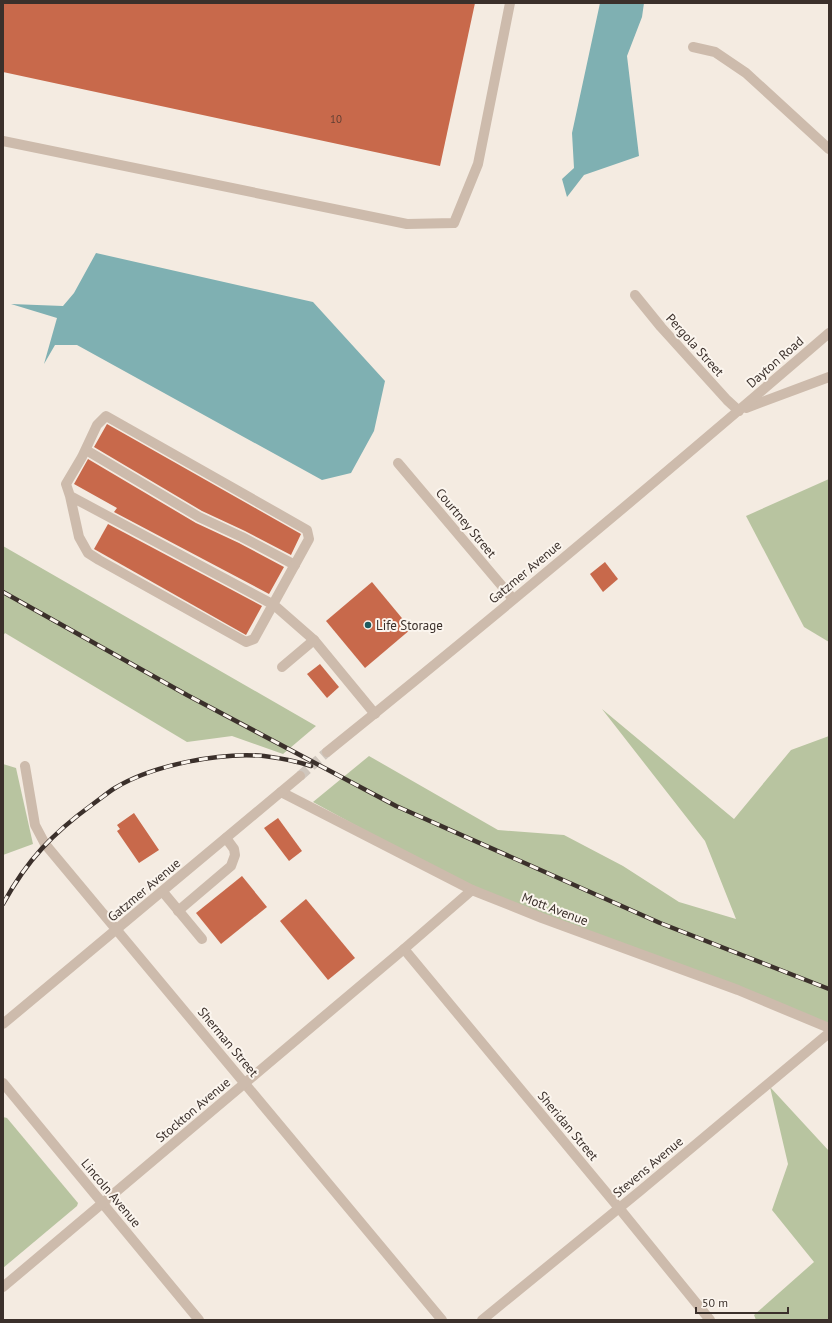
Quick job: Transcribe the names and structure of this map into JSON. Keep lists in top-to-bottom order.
{
  "streets": {
    "street": [
      "Pergola Street",
      "Dayton Road",
      "Courtney Street",
      "Gatzmer Avenue",
      "Mott Avenue",
      "Sherman Street",
      "Stockton Avenue",
      "Sheridan Street",
      "Stevens Avenue",
      "Lincoln Avenue"
    ]
  },
  "crossings": [
    ["Pergola Street", "Dayton Road"],
    ["Pergola Street", "Gatzmer Avenue"],
    ["Dayton Road", "Gatzmer Avenue"],
    ["Courtney Street", "Gatzmer Avenue"],
    ["Gatzmer Avenue", "Mott Avenue"],
    ["Gatzmer Avenue", "Sherman Street"],
    ["Mott Avenue", "Stockton Avenue"],
    ["Sherman Street", "Stockton Avenue"],
    ["Stockton Avenue", "Sheridan Street"],
    ["Stockton Avenue", "Lincoln Avenue"],
    ["Sheridan Street", "Stevens Avenue"]
  ],
  "places": ["Life Storage"],
  "house_numbers": ["10"],
  "scale_bar": "50 m"
}
